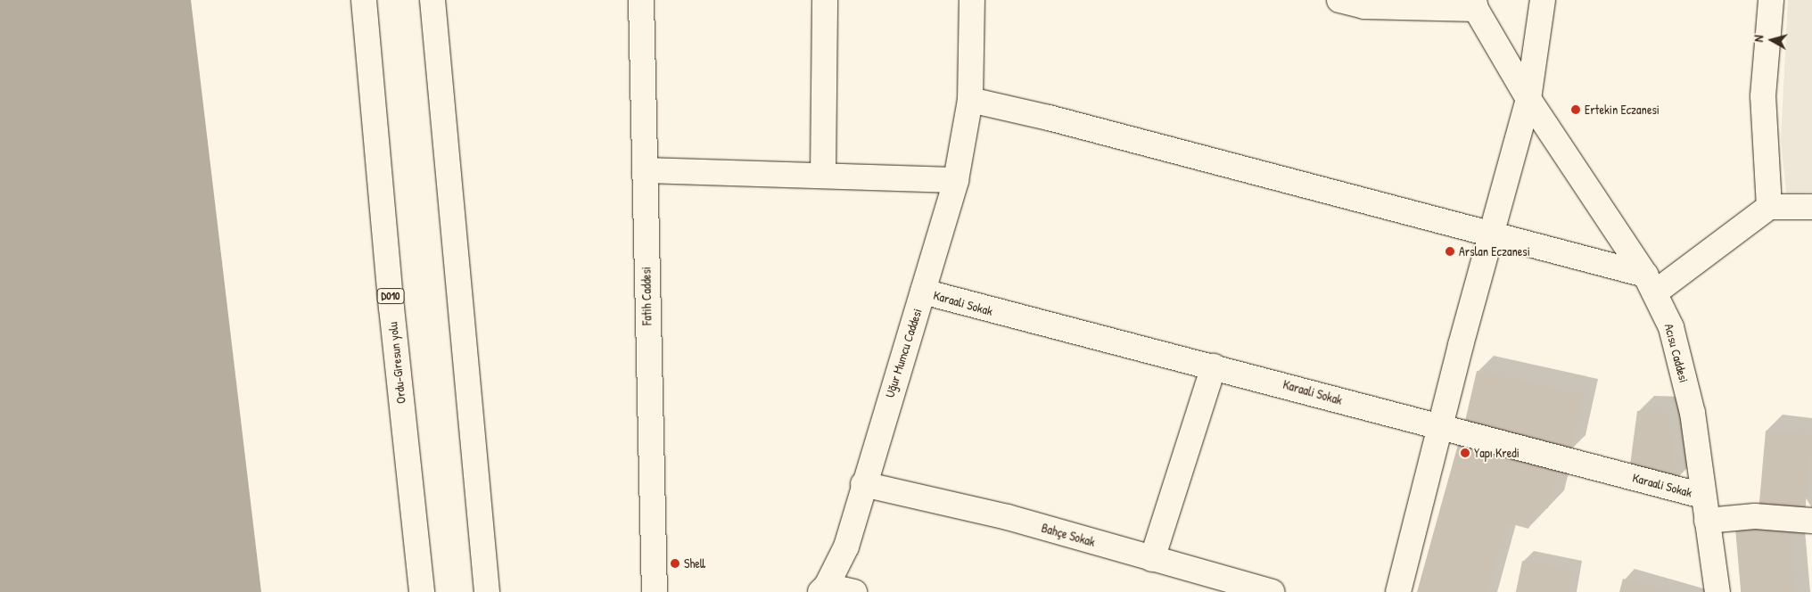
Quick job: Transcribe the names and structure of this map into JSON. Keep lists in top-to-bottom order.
{
  "streets": {
    "main road": [
      "D010",
      "Fatih Caddesi",
      "Karaali Sokak",
      "Uğur Mumcu Caddesi",
      "Acısu Caddesi",
      "Ordu-Giresun yolu",
      "Bahçe Sokak"
    ]
  },
  "crossings": [
    ["Karaali Sokak", "Uğur Mumcu Caddesi"],
    ["Karaali Sokak", "Acısu Caddesi"],
    ["Uğur Mumcu Caddesi", "Bahçe Sokak"]
  ],
  "places": [
    "Ertekin Eczanesi",
    "Arslan Eczanesi",
    "Yapı Kredi",
    "Shell"
  ],
  "north": "left"
}
